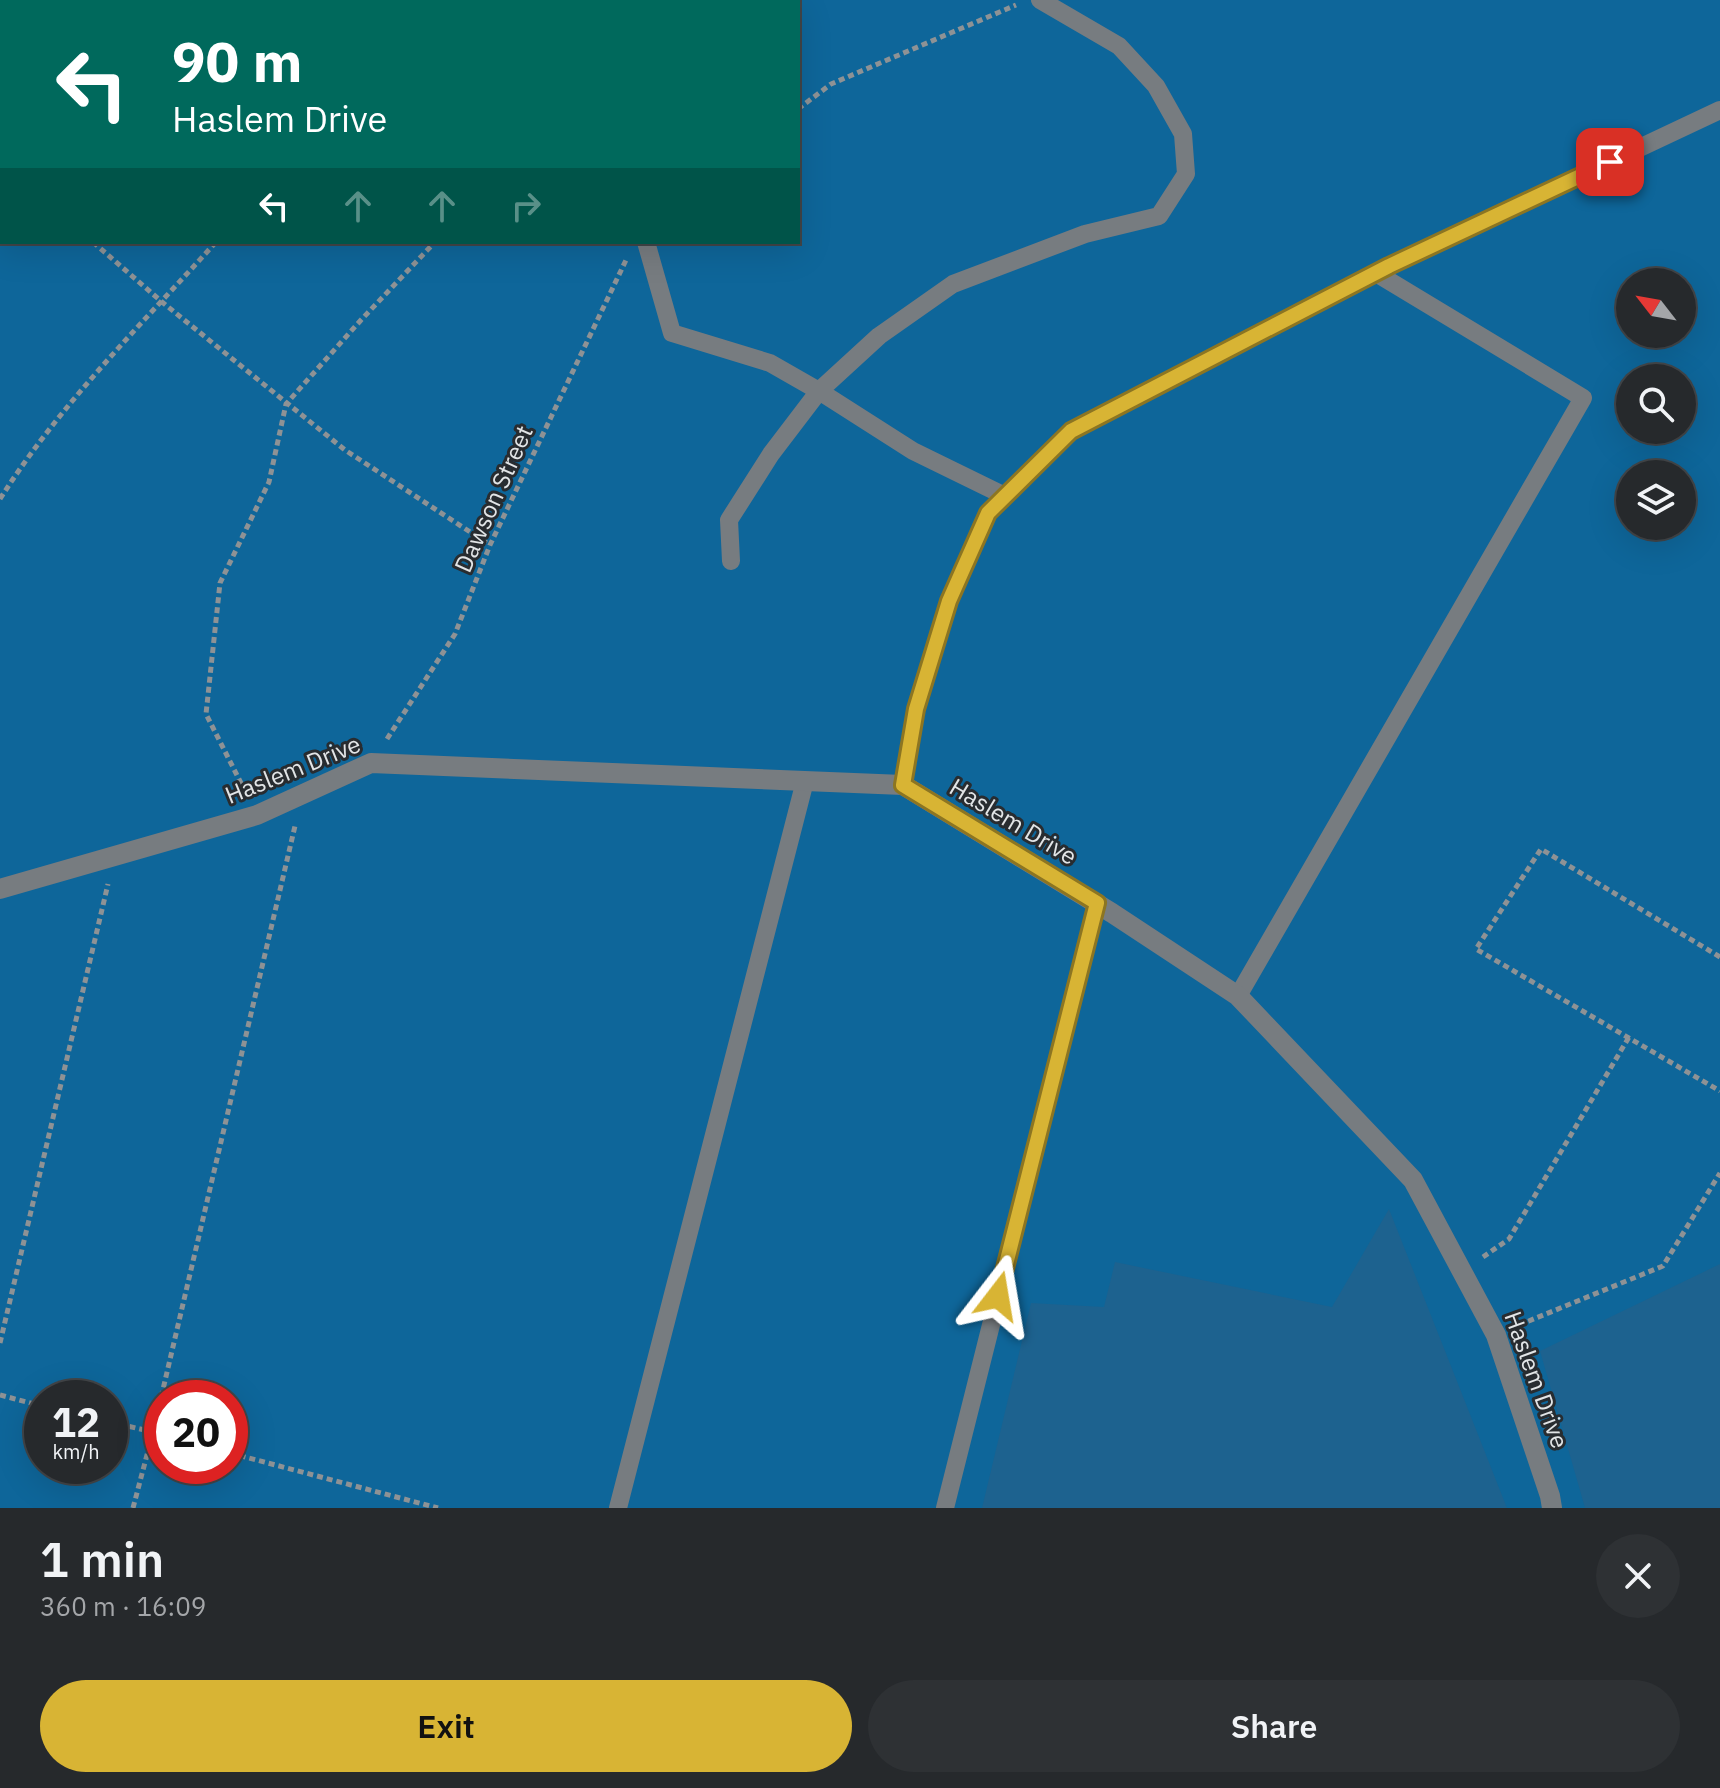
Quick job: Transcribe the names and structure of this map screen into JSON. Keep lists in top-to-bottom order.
{
  "streets": {
    "street": ["Haslem Drive"],
    "path": ["Dawson Street"]
  },
  "crossings": [
    ["Dawson Street", "Haslem Drive"]
  ],
  "north": "top left",
  "page": {
    "turn": ["90 m", "Haslem Drive"],
    "speed": "12 km/h",
    "limit": "20",
    "heading": ["1 min", "360 m · 16:09"],
    "buttons": ["Exit", "Share"]
  }
}
